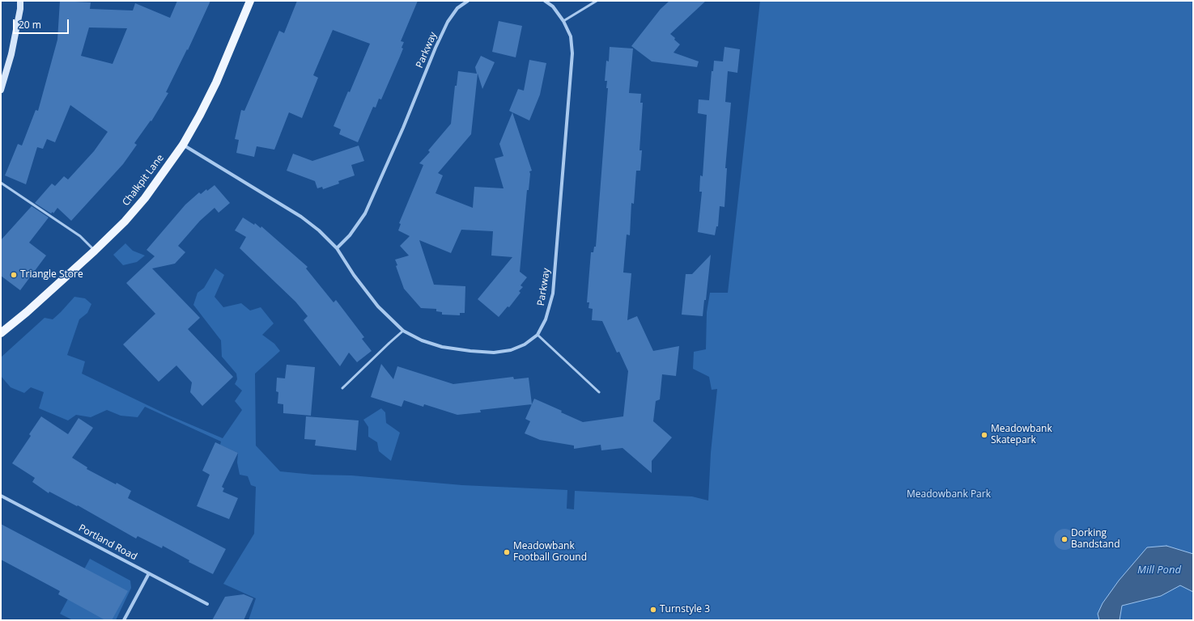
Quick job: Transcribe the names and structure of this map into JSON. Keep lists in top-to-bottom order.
{
  "streets": {
    "main road": ["Chalkpit Lane"],
    "street": ["Parkway", "Portland Road"]
  },
  "crossings": [
    ["Parkway", "Chalkpit Lane"]
  ],
  "water": ["Mill Pond"],
  "parks": ["Meadowbank Park"],
  "places": [
    "Triangle Store",
    "Meadowbank Skatepark",
    "Dorking Bandstand",
    "Meadowbank Football Ground",
    "Turnstyle 3"
  ],
  "scale_bar": "20 m"
}
